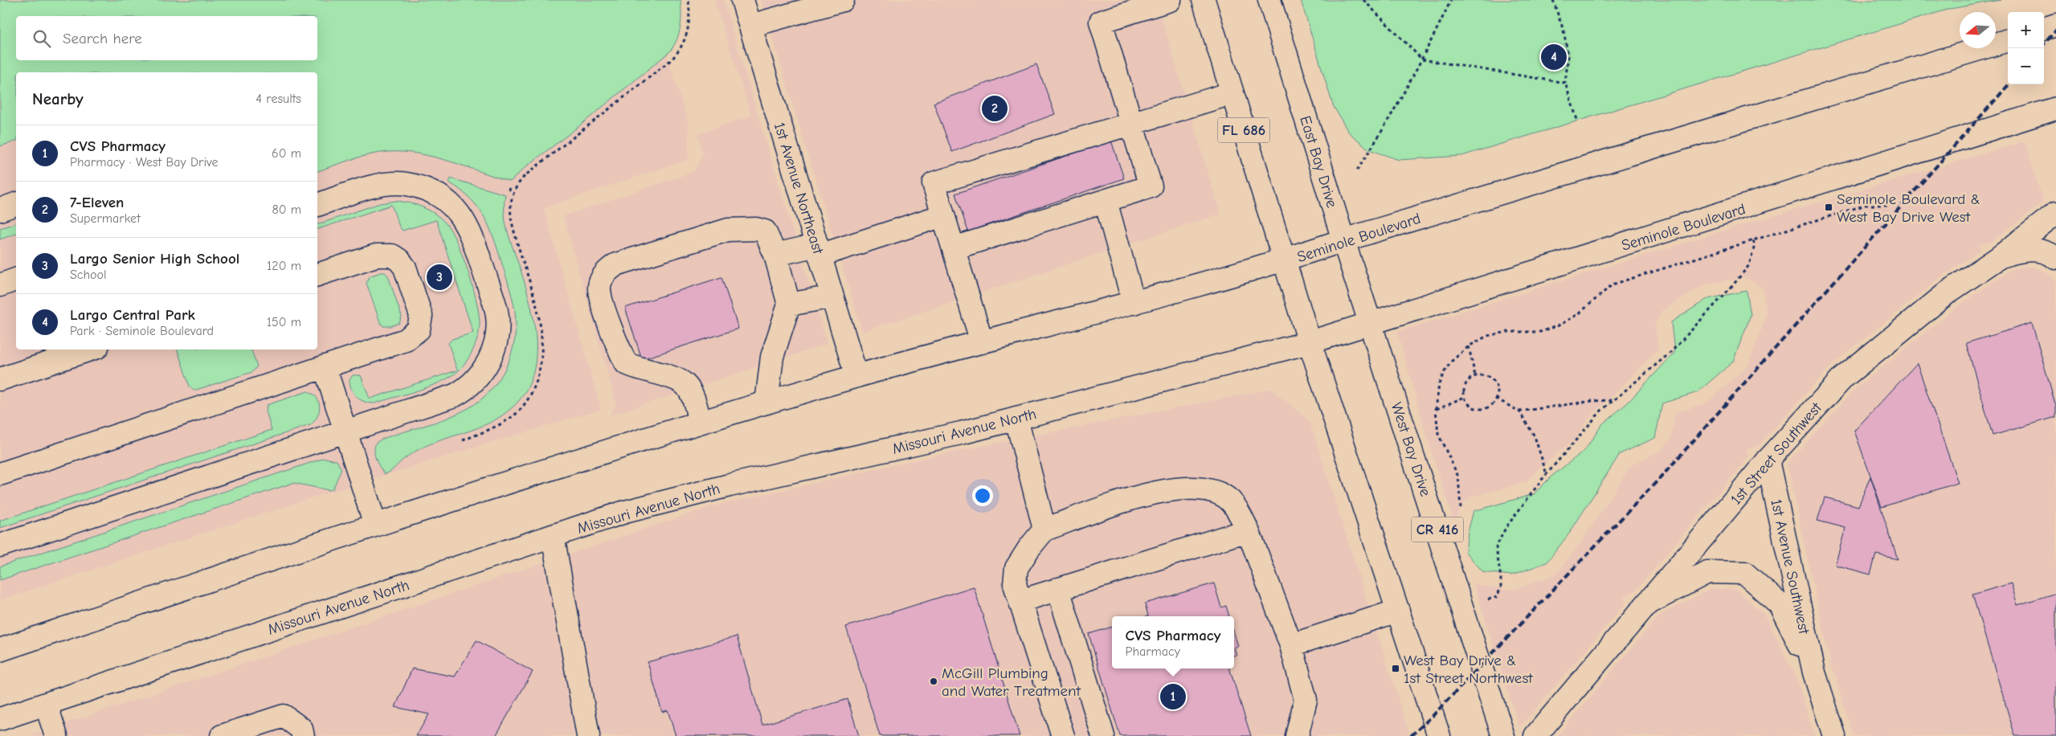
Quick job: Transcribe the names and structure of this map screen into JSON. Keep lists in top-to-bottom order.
{
  "streets": {
    "main road": [
      "FL 686",
      "East Bay Drive",
      "1st Avenue Northeast",
      "Seminole Boulevard",
      "Missouri Avenue North",
      "West Bay Drive",
      "1st Street Southwest",
      "CR 416",
      "1st Avenue Southwest"
    ]
  },
  "crossings": [
    ["FL 686", "Seminole Boulevard"],
    ["FL 686", "Missouri Avenue North"],
    ["East Bay Drive", "Seminole Boulevard"],
    ["East Bay Drive", "West Bay Drive"],
    ["Seminole Boulevard", "Missouri Avenue North"],
    ["Seminole Boulevard", "West Bay Drive"],
    ["1st Street Southwest", "1st Avenue Southwest"]
  ],
  "places": {
    "transit": ["Seminole Boulevard & West Bay Drive West", "West Bay Drive & 1st Street Northwest"],
    "other": ["McGill Plumbing and Water Treatment"]
  },
  "north": "left",
  "page": {
    "map_buttons": ["+", "−"],
    "search": "Search here",
    "pins": [
      "4",
      "2",
      "3",
      "1"
    ],
    "heading": ["Nearby", "4 results"],
    "list": [
      {
        "mark": "1",
        "name": "CVS Pharmacy",
        "note": "Pharmacy · West Bay Drive",
        "value": "60 m"
      },
      {
        "mark": "2",
        "name": "7-Eleven",
        "note": "Supermarket",
        "value": "80 m"
      },
      {
        "mark": "3",
        "name": "Largo Senior High School",
        "note": "School",
        "value": "120 m"
      },
      {
        "mark": "4",
        "name": "Largo Central Park",
        "note": "Park · Seminole Boulevard",
        "value": "150 m"
      }
    ],
    "popup": ["CVS Pharmacy", "Pharmacy"]
  }
}
